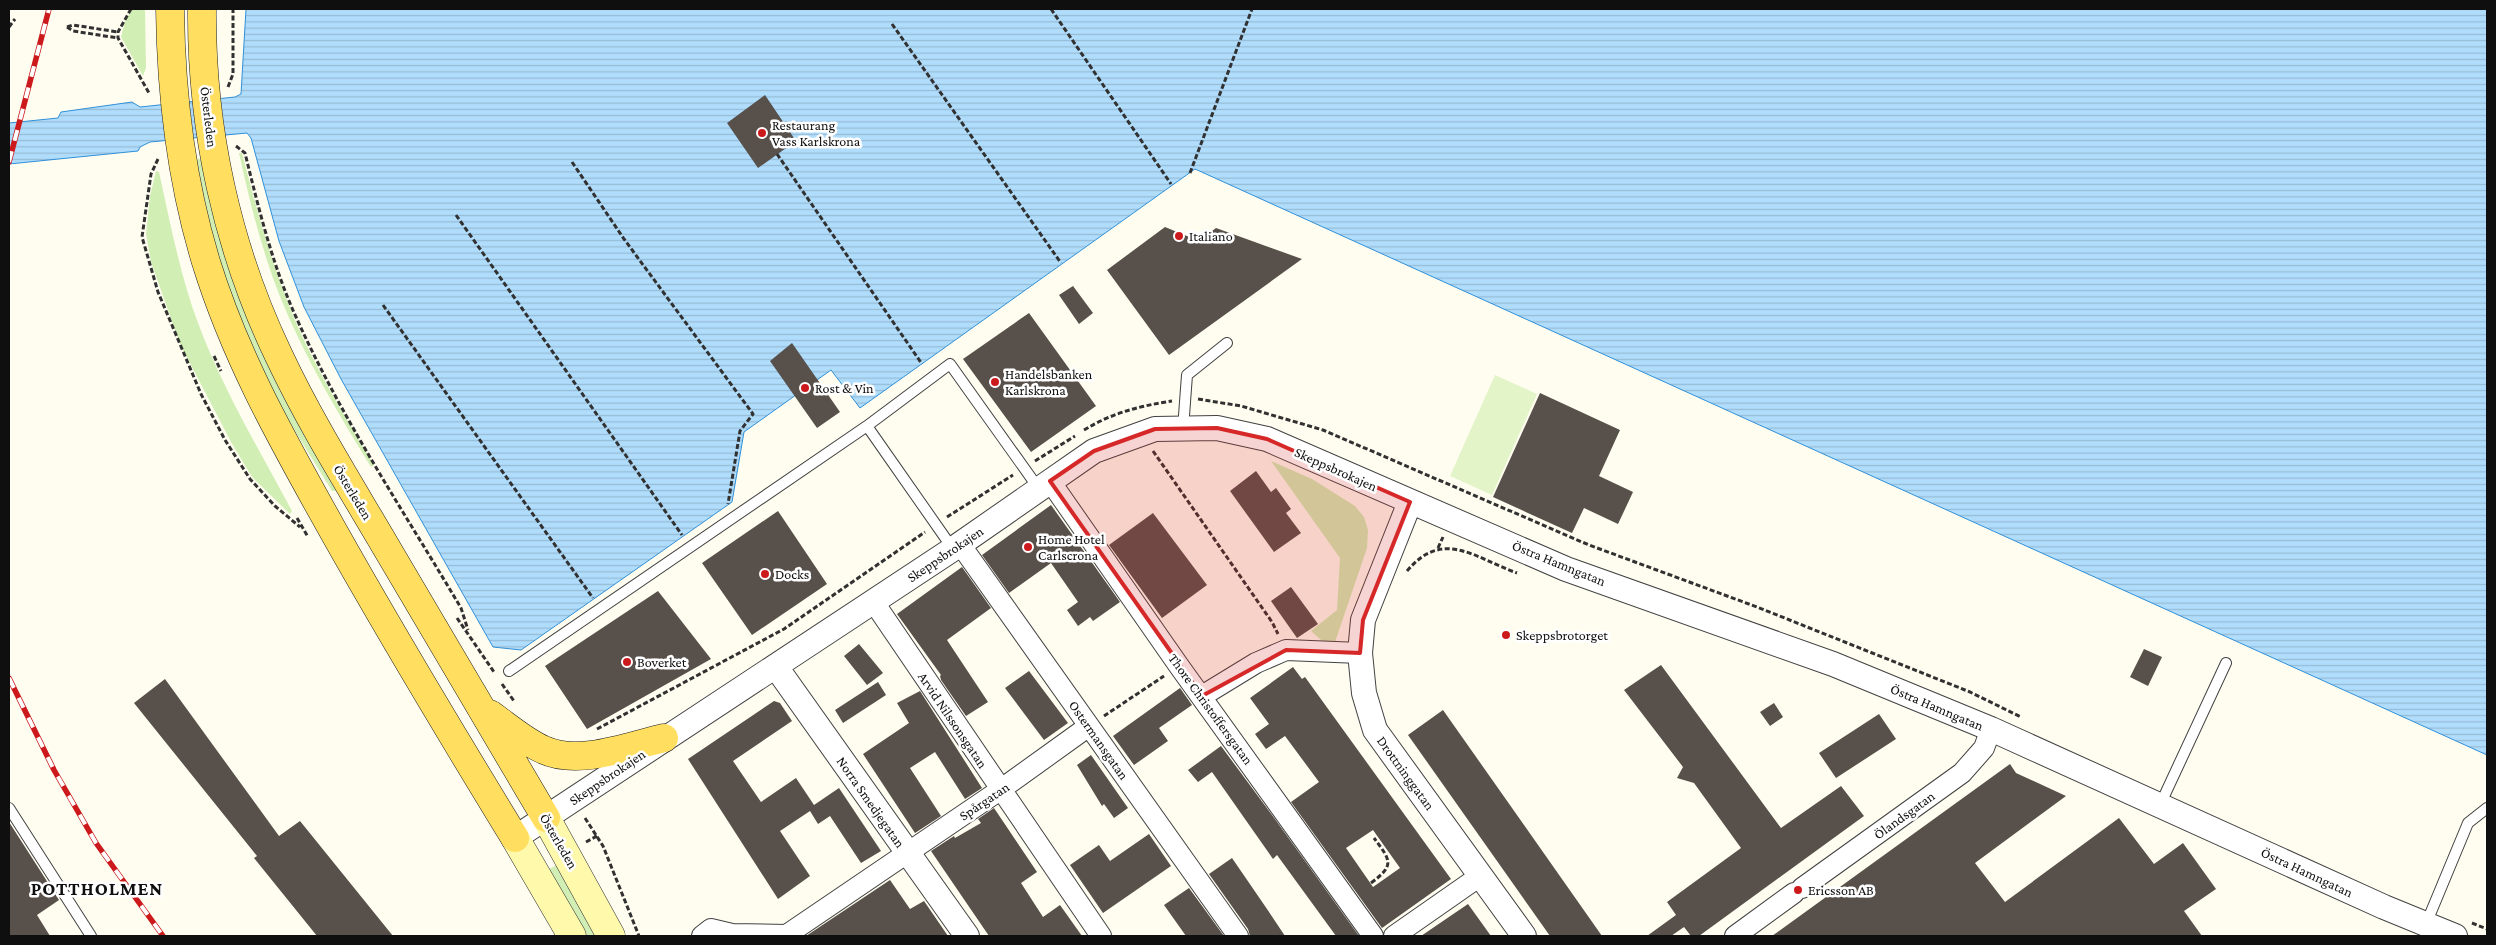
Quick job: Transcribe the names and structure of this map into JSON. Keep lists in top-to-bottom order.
{
  "streets": {
    "main road": ["Österleden"],
    "street": [
      "Skeppsbrokajen",
      "Östra Hamngatan",
      "Thore Christoffersgatan",
      "Arvid Nilssonsgatan",
      "Ostermansgatan",
      "Drottninggatan",
      "Spårgatan",
      "Norra Smedjegatan",
      "Ölandsgatan"
    ]
  },
  "crossings": [
    ["Österleden", "Skeppsbrokajen"],
    ["Skeppsbrokajen", "Östra Hamngatan"],
    ["Skeppsbrokajen", "Thore Christoffersgatan"],
    ["Skeppsbrokajen", "Arvid Nilssonsgatan"],
    ["Skeppsbrokajen", "Ostermansgatan"],
    ["Skeppsbrokajen", "Drottninggatan"],
    ["Skeppsbrokajen", "Norra Smedjegatan"],
    ["Östra Hamngatan", "Drottninggatan"],
    ["Östra Hamngatan", "Ölandsgatan"],
    ["Arvid Nilssonsgatan", "Spårgatan"],
    ["Ostermansgatan", "Spårgatan"],
    ["Spårgatan", "Norra Smedjegatan"]
  ],
  "districts": ["POTTHOLMEN"],
  "places": [
    "Restaurang Vass Karlskrona",
    "Italiano",
    "Handelsbanken Karlskrona",
    "Rost & Vin",
    "Home Hotel Carlscrona",
    "Docks",
    "Skeppsbrotorget",
    "Boverket",
    "Ericsson AB"
  ]
}
